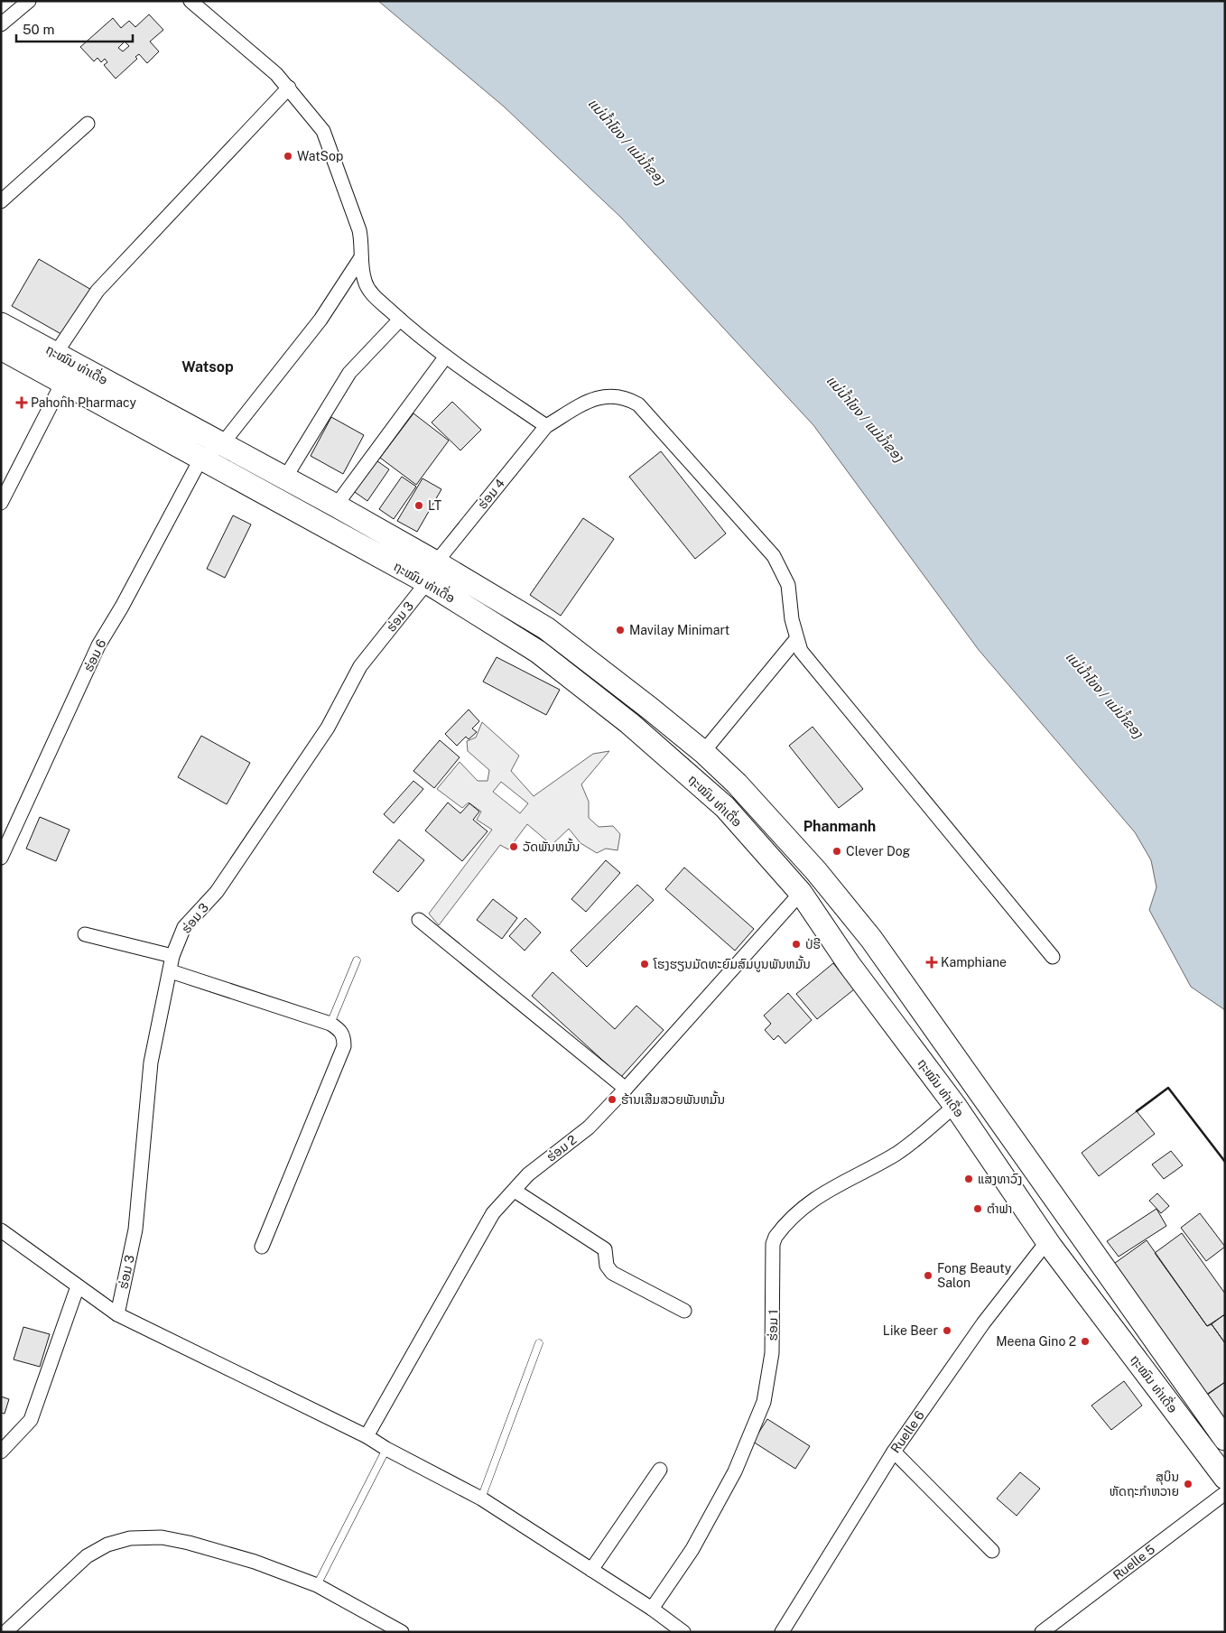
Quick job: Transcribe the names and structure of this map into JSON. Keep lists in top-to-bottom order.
{
  "streets": {
    "main road": ["ຖະໝົນ ທ່າເດື່ອ"],
    "street": [
      "ຮ່ອມ 4",
      "ຮ່ອມ 3",
      "ຮ່ອມ 6",
      "ຮ່ອມ 2",
      "ຮ່ອມ 1",
      "Ruelle 6",
      "Ruelle 5"
    ]
  },
  "crossings": [
    ["ຖະໝົນ ທ່າເດື່ອ", "ຮ່ອມ 4"],
    ["ຖະໝົນ ທ່າເດື່ອ", "ຮ່ອມ 3"],
    ["ຖະໝົນ ທ່າເດື່ອ", "ຮ່ອມ 6"],
    ["ຖະໝົນ ທ່າເດື່ອ", "ຮ່ອມ 2"],
    ["ຖະໝົນ ທ່າເດື່ອ", "ຮ່ອມ 1"],
    ["ຖະໝົນ ທ່າເດື່ອ", "Ruelle 6"],
    ["ຮ່ອມ 4", "ຮ່ອມ 3"]
  ],
  "districts": ["Watsop", "Phanmanh"],
  "water": ["แม่น้ำโขง / ແມ່ນ້ຳຂອງ"],
  "places": {
    "other": [
      "WatSop",
      "LT",
      "Mavilay Minimart",
      "ວັດພັນຫມັ້ນ",
      "Clever Dog",
      "ປ່ຮີ",
      "ໂຮງຮຽນມັດທະຍົມສົມບູນພັນຫມັ້ນ",
      "ຮ້ານເສີມສວຍພັນຫມັ້ນ",
      "ແສງທາວົງ",
      "ຕຳຟາ",
      "Fong Beauty Salon",
      "Like Beer",
      "Meena Gino 2",
      "ສຸບິນ ຫັດຖະກຳຫວາຍ"
    ],
    "health": ["Pahonh Pharmacy", "Kamphiane"]
  },
  "scale_bar": "50 m"
}
